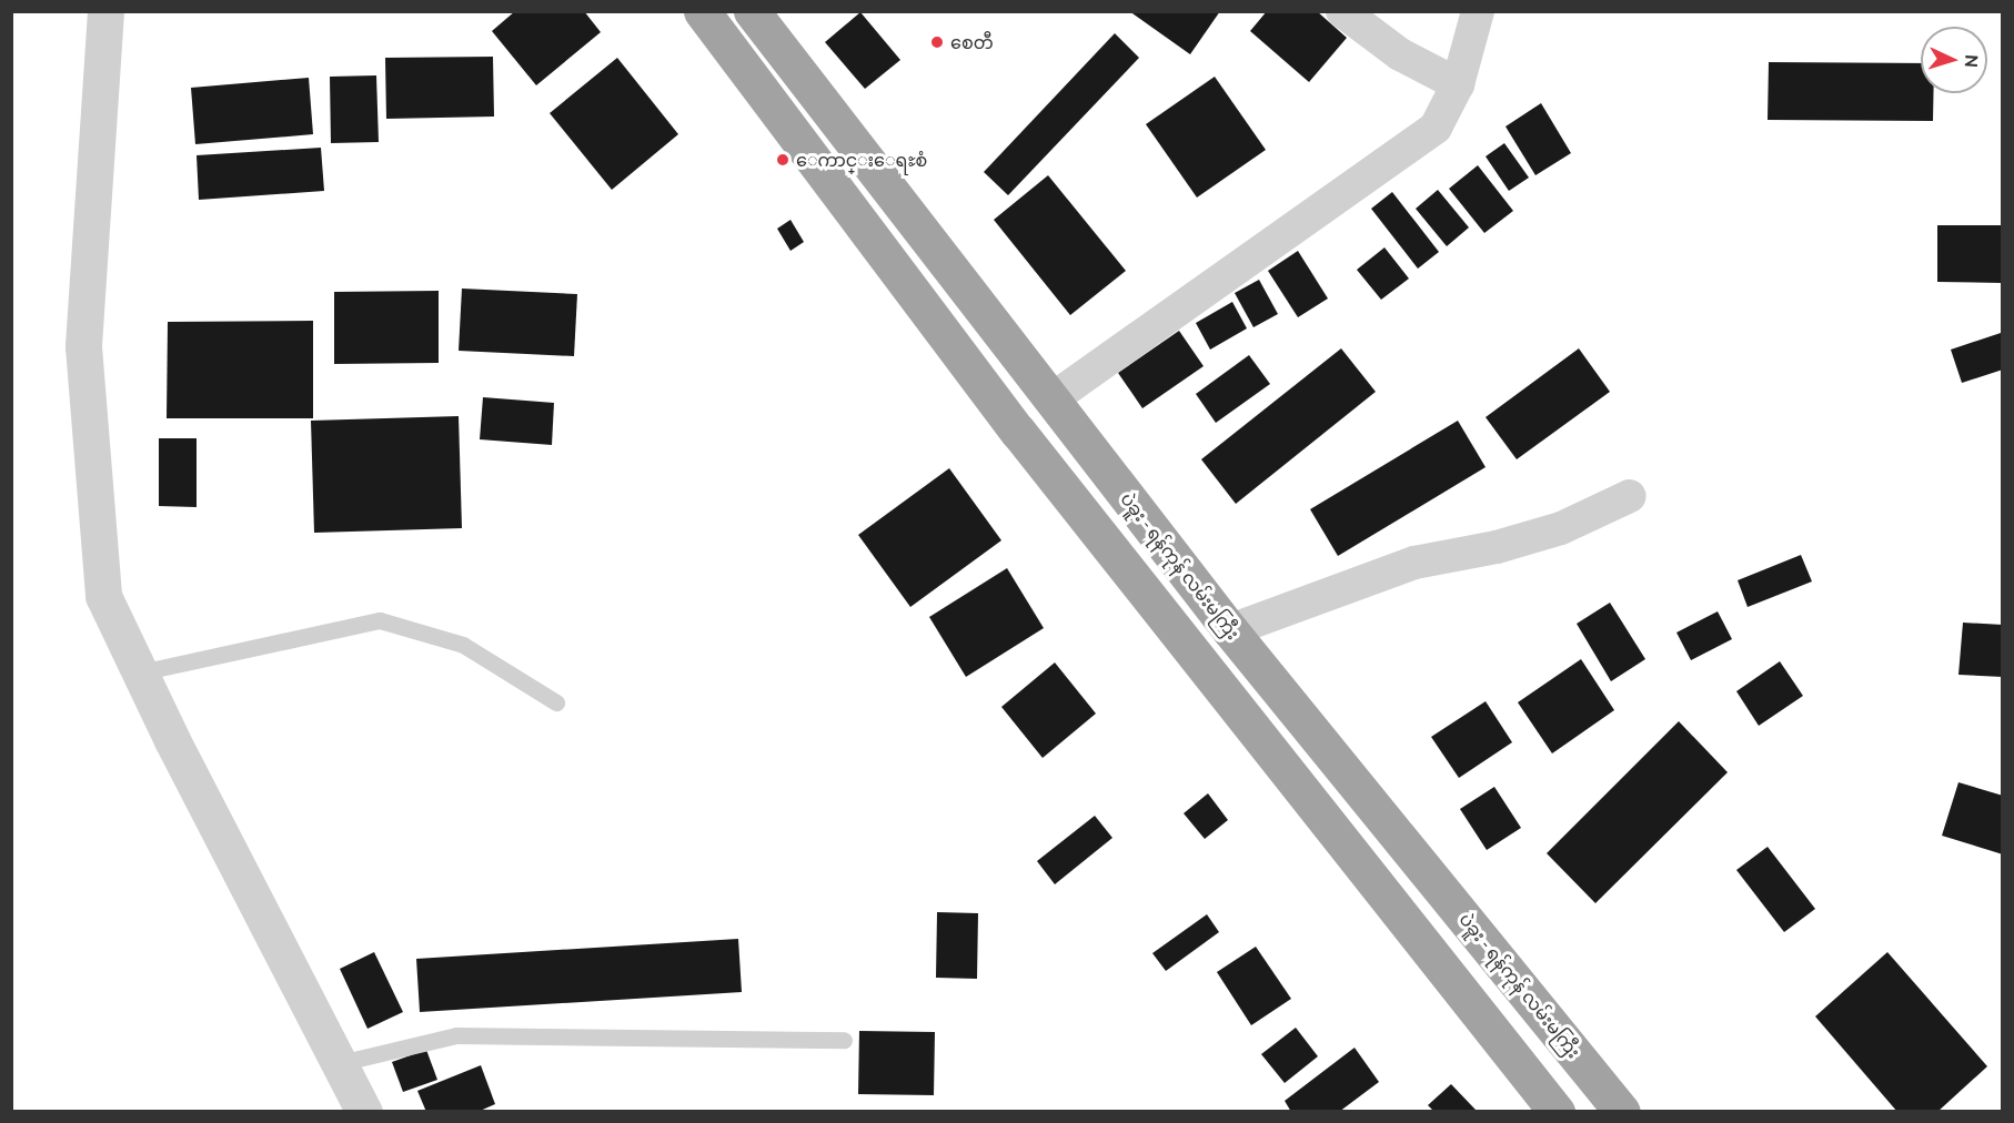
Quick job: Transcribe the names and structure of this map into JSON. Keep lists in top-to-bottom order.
{
  "streets": {
    "highway": ["ပဲခူး - ရန်ကုန် လမ်းမကြီး"]
  },
  "places": ["စေတီ", "ေကာင္းေရႊစံ"],
  "north": "right"
}
